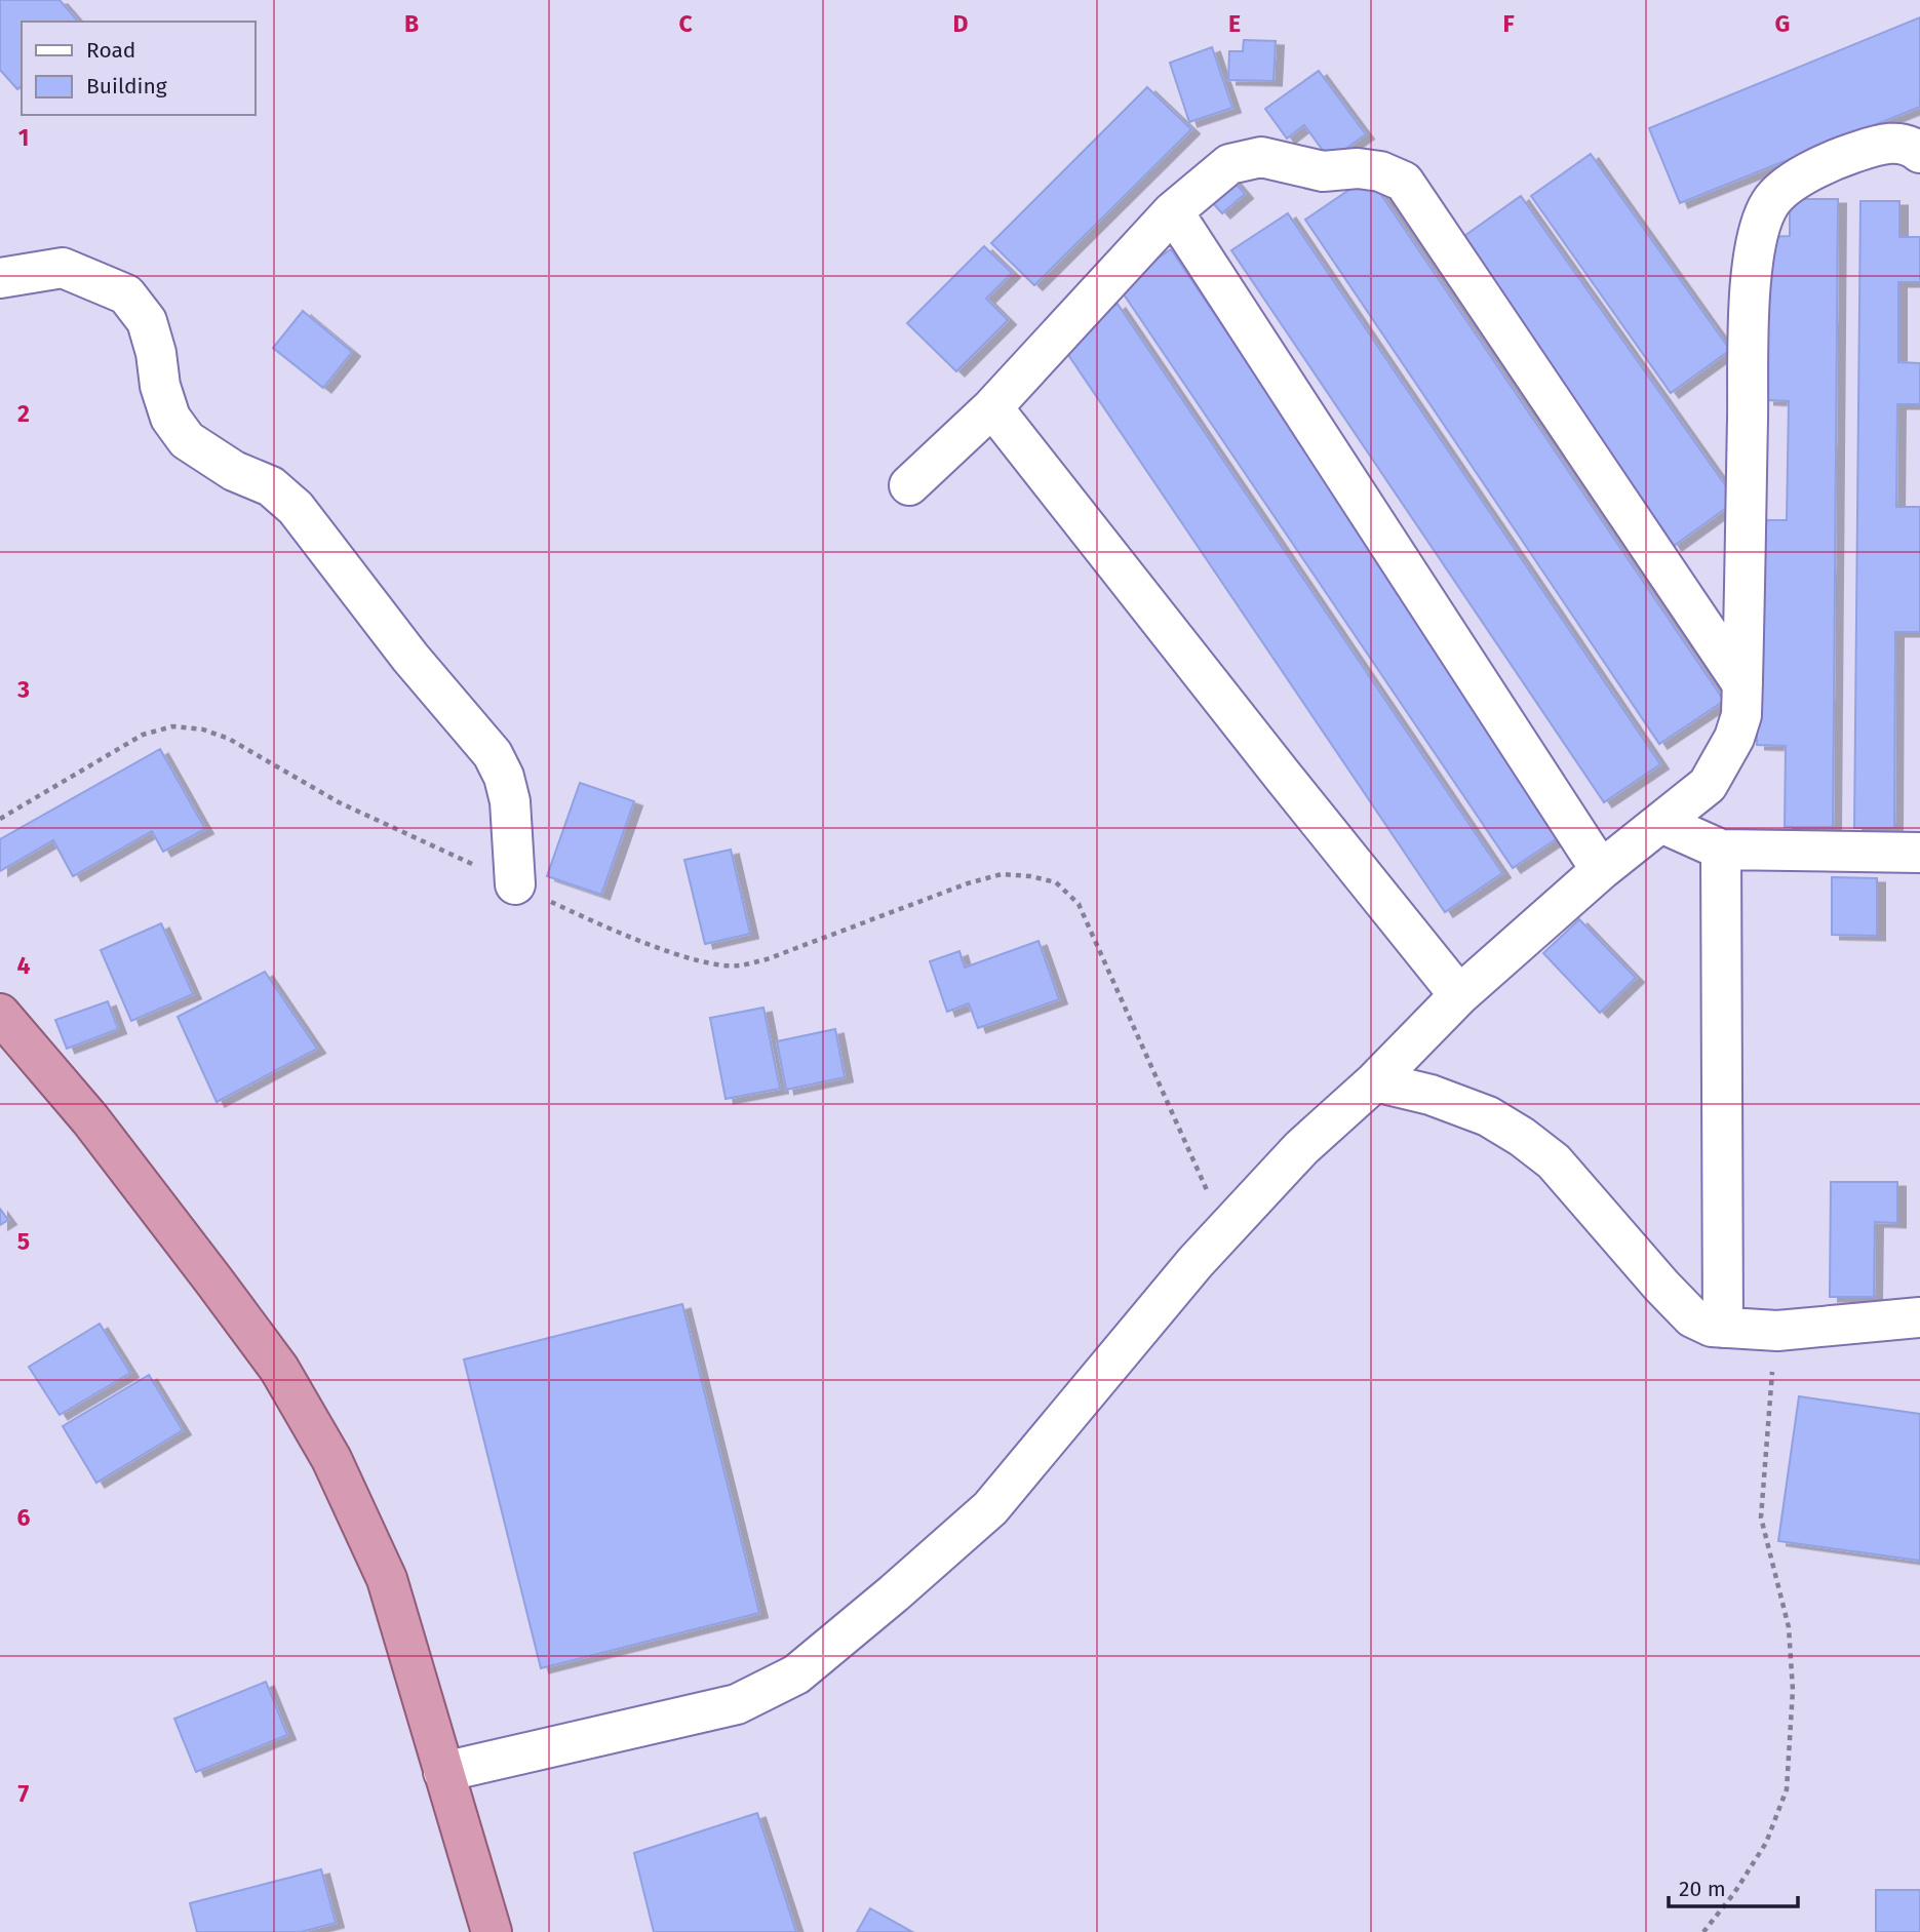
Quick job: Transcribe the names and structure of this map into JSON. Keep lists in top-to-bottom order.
{
  "legend": ["Road", "Building"],
  "scale_bar": "20 m",
  "grid": {
    "columns": [
      "B",
      "C",
      "D",
      "E",
      "F",
      "G"
    ],
    "rows": [
      "1",
      "2",
      "3",
      "4",
      "5",
      "6",
      "7"
    ]
  }
}
